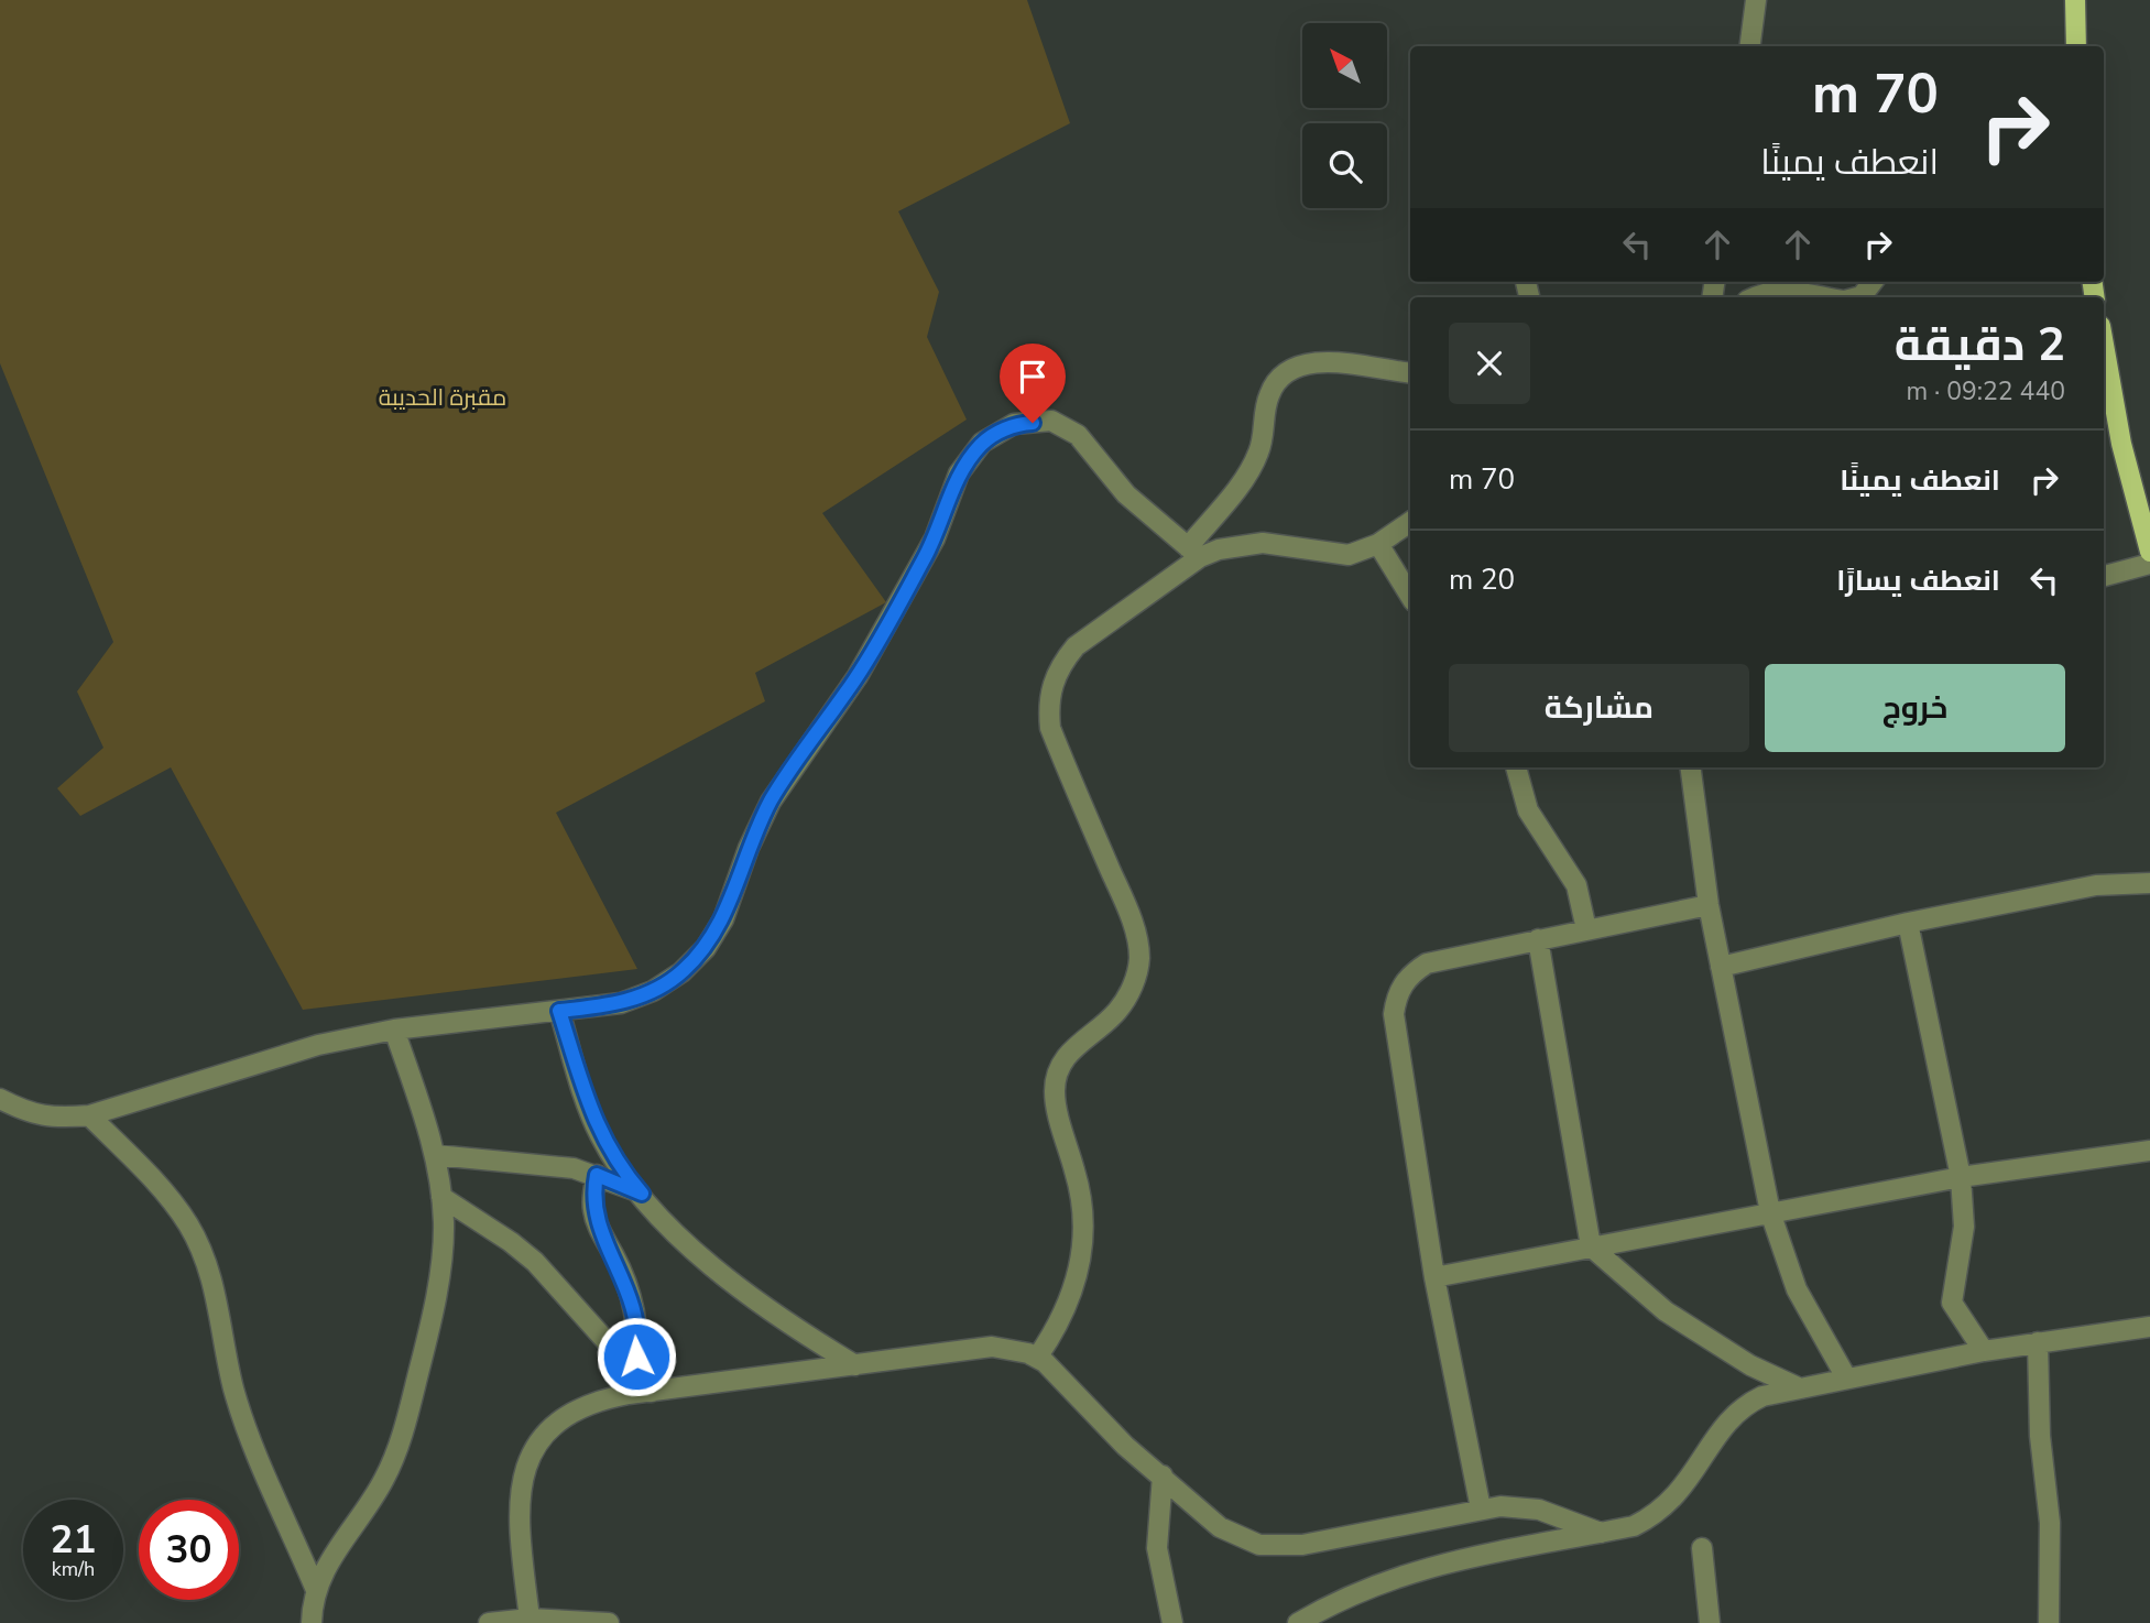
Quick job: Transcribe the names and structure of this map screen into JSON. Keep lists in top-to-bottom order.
{
  "parks": ["مقبرة الحديبة"],
  "north": "top left",
  "page": {
    "turn": ["70 m", "انعطف يمينًا"],
    "heading": ["2 دقيقة", "440 m · 09:22"],
    "list": [
      {
        "name": "انعطف يمينًا",
        "value": "70 m"
      },
      {
        "name": "انعطف يسارًا",
        "value": "20 m"
      }
    ],
    "buttons": ["خروج", "مشاركة"],
    "speed": "21 km/h",
    "limit": "30"
  }
}
